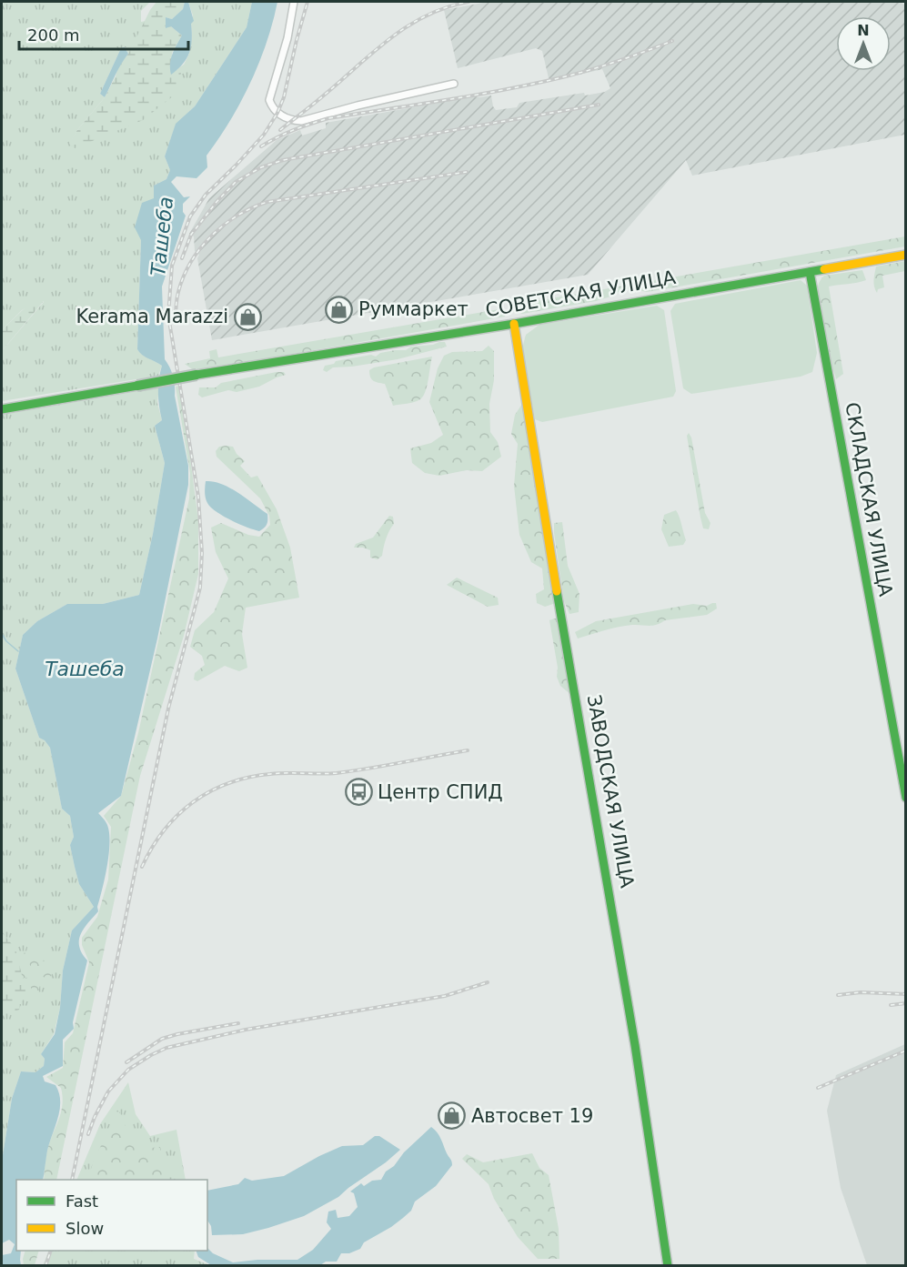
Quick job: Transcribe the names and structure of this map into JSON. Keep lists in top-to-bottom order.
{
  "streets": {
    "street": ["СОВЕТСКАЯ УЛИЦА", "СКЛАДСКАЯ УЛИЦА", "ЗАВОДСКАЯ УЛИЦА"]
  },
  "crossings": [
    ["СОВЕТСКАЯ УЛИЦА", "СКЛАДСКАЯ УЛИЦА"],
    ["СОВЕТСКАЯ УЛИЦА", "ЗАВОДСКАЯ УЛИЦА"]
  ],
  "water": ["Ташеба"],
  "places": {
    "shop": ["Руммаркет", "Kerama Marazzi", "Автосвет 19"],
    "bus stop": ["Центр СПИД"]
  },
  "legend": ["Fast", "Slow"],
  "scale_bar": "200 m",
  "north": "top"
}
